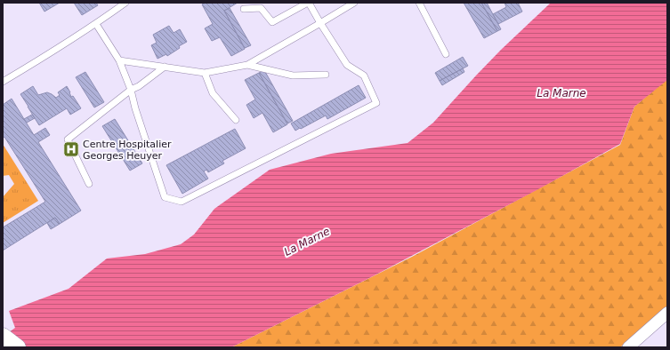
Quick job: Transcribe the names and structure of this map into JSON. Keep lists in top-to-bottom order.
{
  "water": ["La Marne"],
  "places": {
    "hospital": ["Centre Hospitalier Georges Heuyer"]
  }
}
